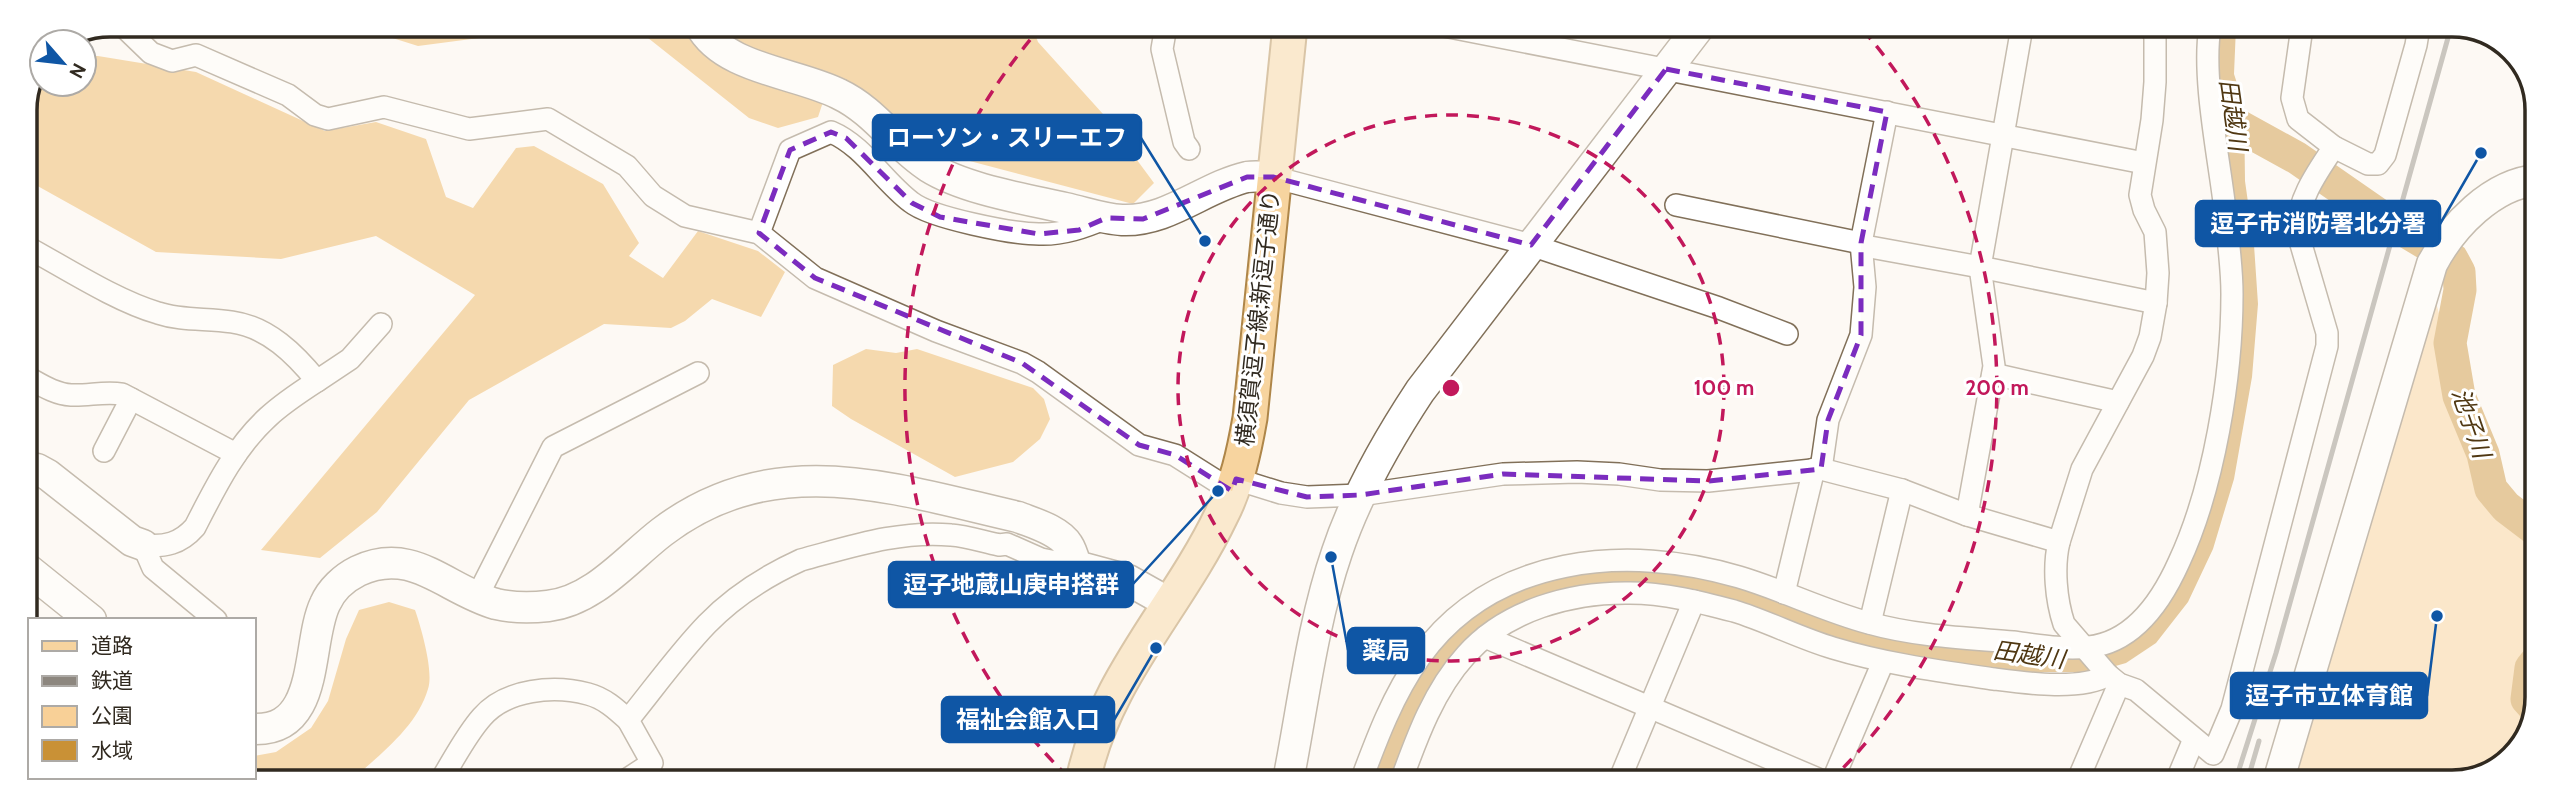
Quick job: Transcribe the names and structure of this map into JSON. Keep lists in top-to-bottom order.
{
  "streets": {
    "main road": ["横須賀逗子線;新逗子通り"]
  },
  "water": ["田越川", "池子川"],
  "places": [
    "逗子市消防署北分署",
    "ローソン・スリーエフ",
    "逗子地蔵山庚申搭群",
    "薬局",
    "逗子市立体育館",
    "福祉会館入口"
  ],
  "legend": [
    "道路",
    "鉄道",
    "公園",
    "水域"
  ],
  "north": "bottom right",
  "rings": ["100 m", "200 m"]
}
